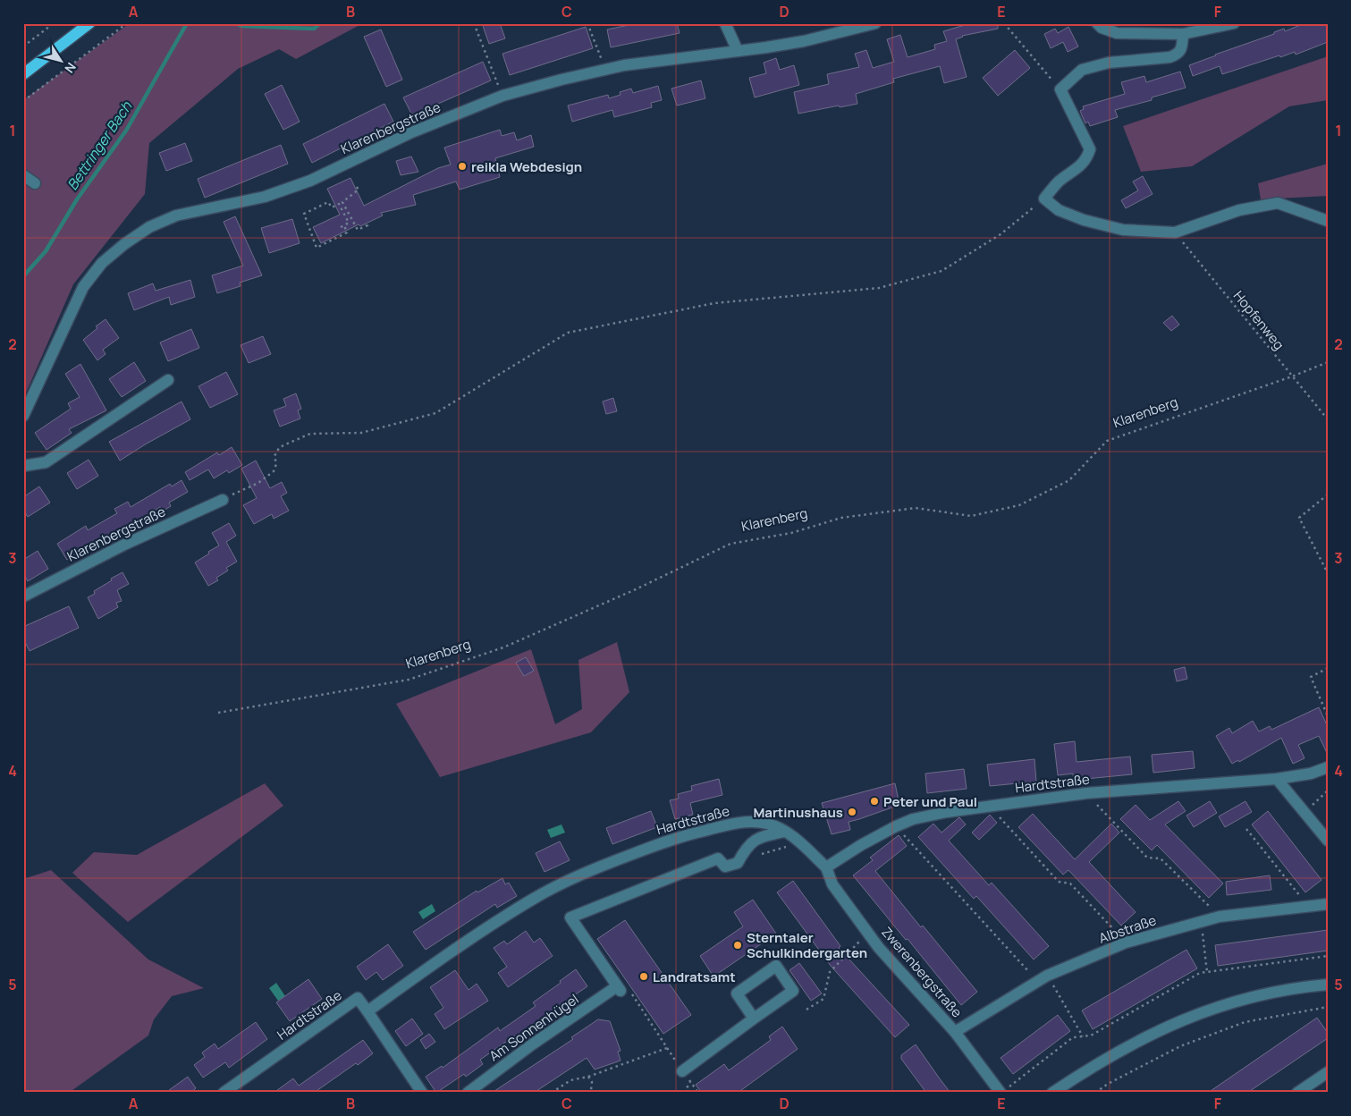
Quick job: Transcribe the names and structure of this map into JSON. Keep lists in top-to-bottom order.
{
  "streets": {
    "street": [
      "Klarenbergstraße",
      "Hardtstraße",
      "Albstraße",
      "Zwerenbergstraße",
      "Am Sonnenhügel"
    ],
    "path": ["Hopfenweg", "Klarenberg"]
  },
  "crossings": [
    ["Hopfenweg", "Klarenberg"],
    ["Hardtstraße", "Zwerenbergstraße"],
    ["Albstraße", "Zwerenbergstraße"]
  ],
  "water": ["Bettringer Bach"],
  "places": [
    "reikla Webdesign",
    "Peter und Paul",
    "Martinushaus",
    "Sterntaler Schulkindergarten",
    "Landratsamt"
  ],
  "north": "bottom right",
  "grid": {
    "columns": [
      "A",
      "B",
      "C",
      "D",
      "E",
      "F"
    ],
    "rows": [
      "1",
      "2",
      "3",
      "4",
      "5"
    ]
  }
}
